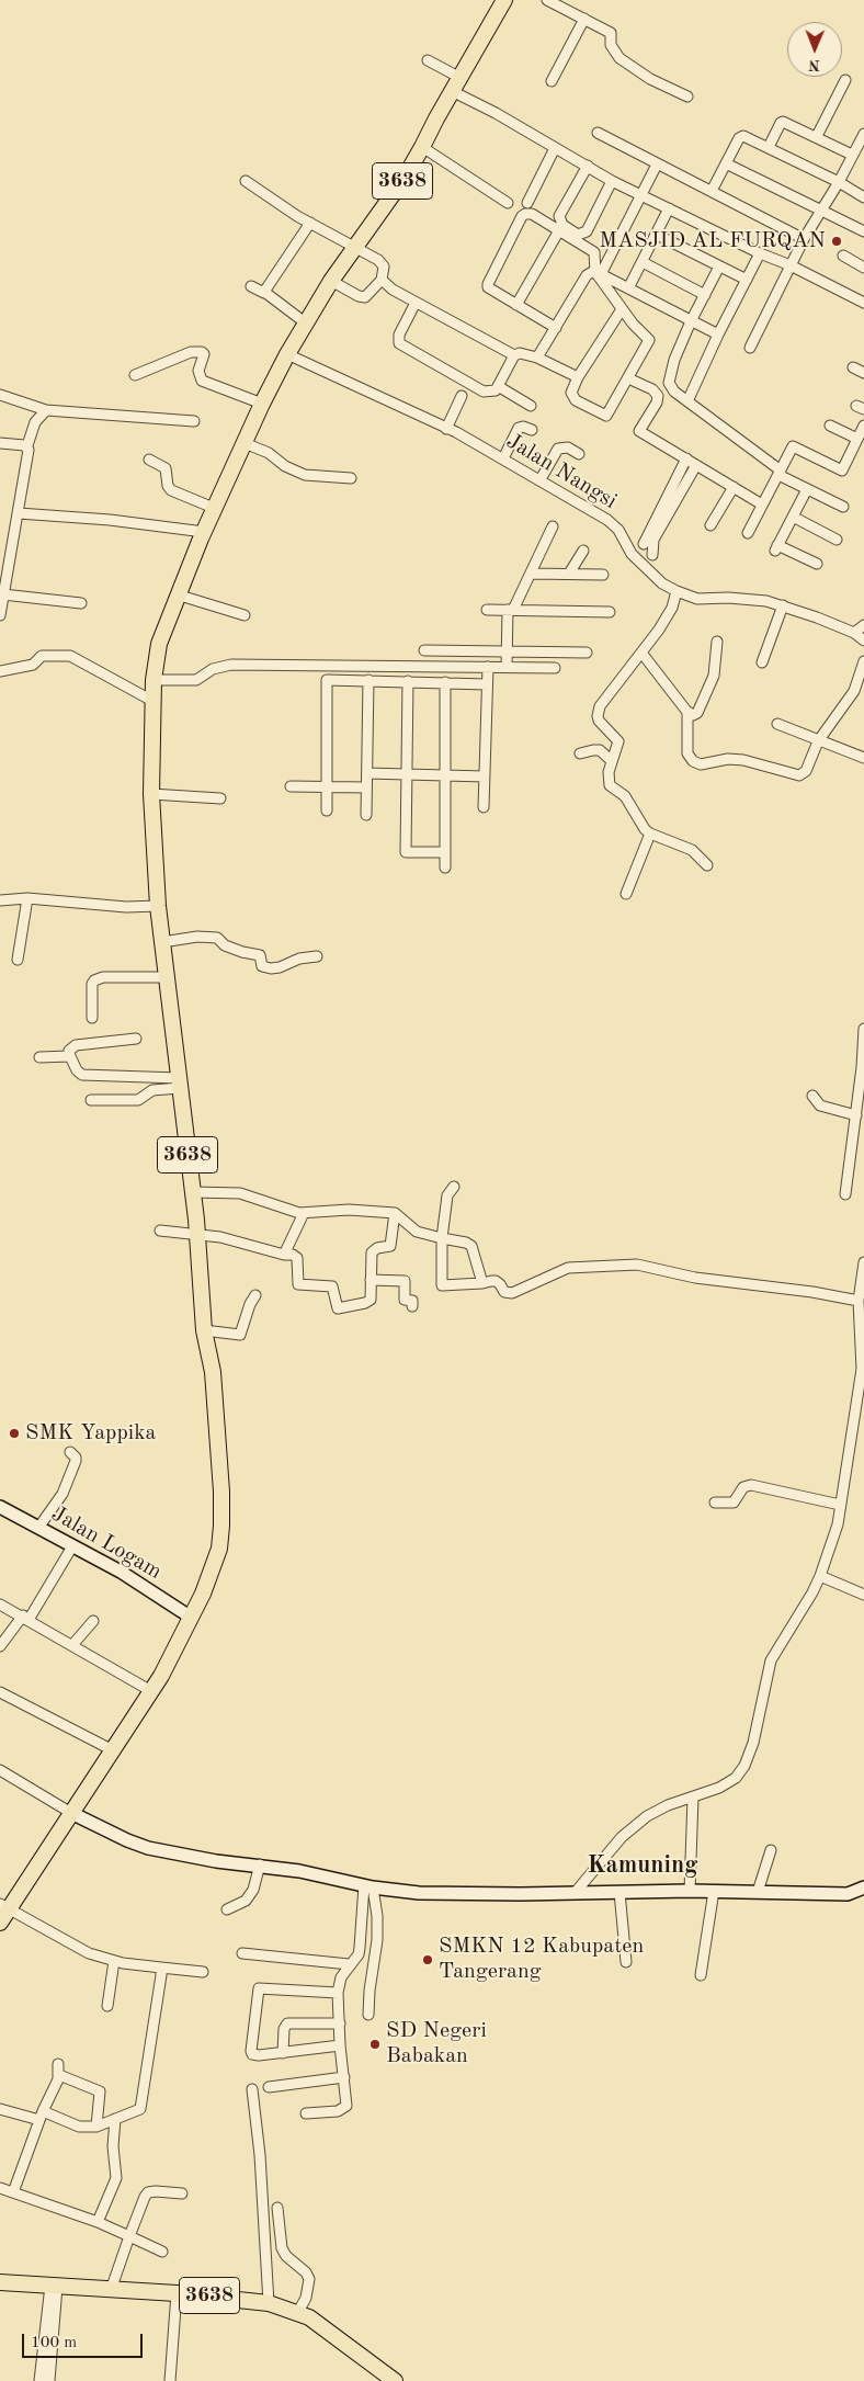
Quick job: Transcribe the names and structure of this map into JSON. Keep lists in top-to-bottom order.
{
  "streets": {
    "main road": ["3638"],
    "street": ["Jalan Nangsi", "Jalan Logam"]
  },
  "crossings": [
    ["3638", "Jalan Nangsi"],
    ["3638", "Jalan Logam"]
  ],
  "districts": ["Kamuning"],
  "places": [
    "MASJID AL FURQAN",
    "SMK Yappika",
    "SMKN 12 Kabupaten Tangerang",
    "SD Negeri Babakan"
  ],
  "scale_bar": "100 m",
  "north": "bottom"
}
